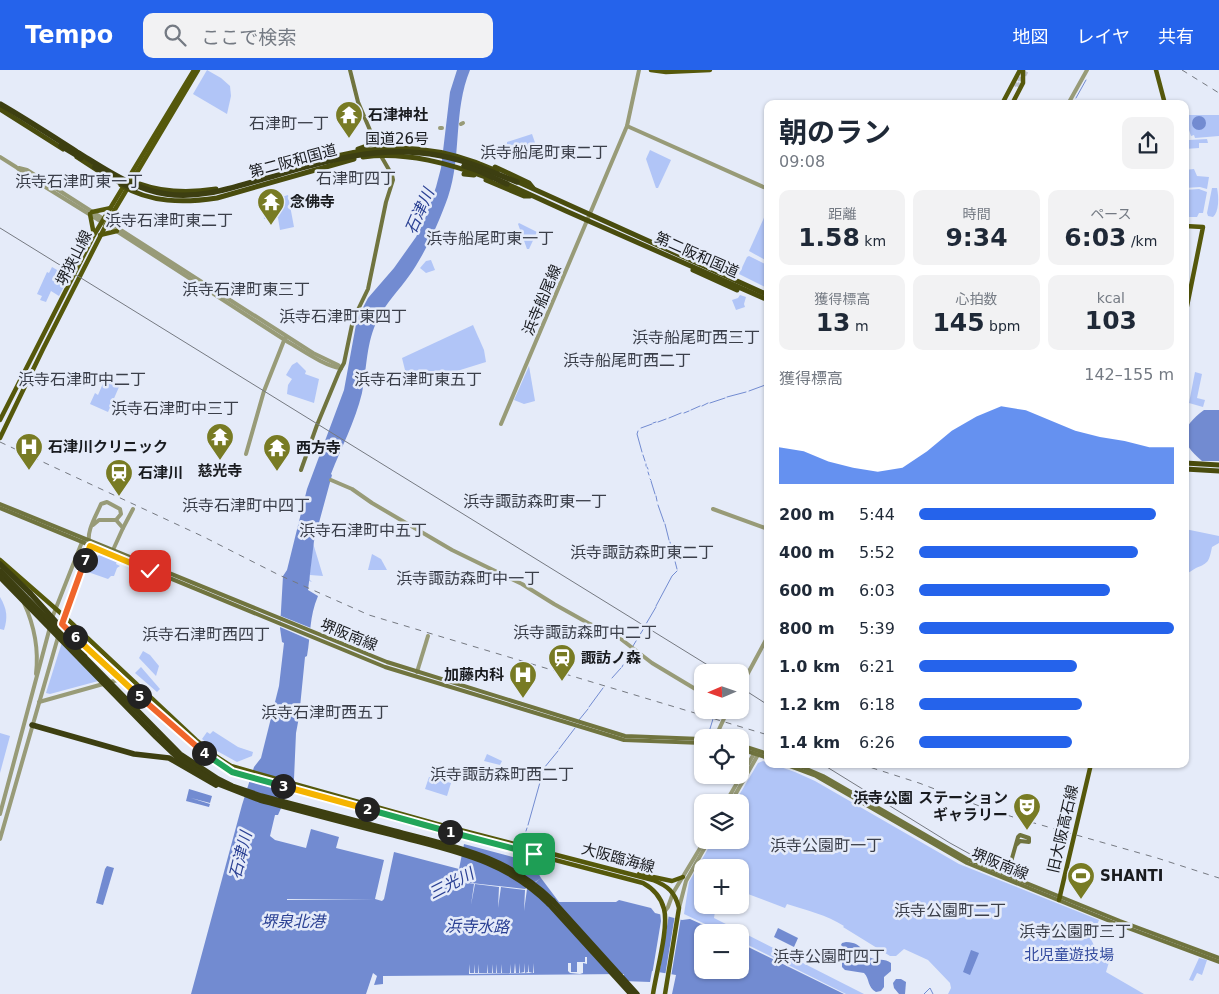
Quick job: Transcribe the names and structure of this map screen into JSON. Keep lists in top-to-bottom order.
{
  "streets": {
    "highway": ["国道26号", "第二阪和国道"],
    "main road": [
      "堺狭山線",
      "堺阪南線",
      "旧大阪高石線",
      "大阪臨海線"
    ],
    "street": ["浜寺船尾線"]
  },
  "crossings": [
    ["国道26号", "第二阪和国道"],
    ["国道26号", "堺狭山線"],
    ["第二阪和国道", "浜寺船尾線"],
    ["堺阪南線", "旧大阪高石線"]
  ],
  "districts": [
    "石津町一丁",
    "浜寺船尾町東二丁",
    "石津町四丁",
    "浜寺石津町東一丁",
    "浜寺石津町東二丁",
    "浜寺船尾町東一丁",
    "浜寺石津町東三丁",
    "浜寺石津町東四丁",
    "浜寺船尾町西三丁",
    "浜寺船尾町西二丁",
    "浜寺石津町中二丁",
    "浜寺石津町東五丁",
    "浜寺石津町中三丁",
    "浜寺諏訪森町東一丁",
    "浜寺石津町中四丁",
    "浜寺石津町中五丁",
    "浜寺諏訪森町東二丁",
    "浜寺諏訪森町中一丁",
    "浜寺諏訪森町中二丁",
    "浜寺石津町西四丁",
    "浜寺石津町西五丁",
    "浜寺諏訪森町西二丁",
    "浜寺公園町一丁",
    "浜寺公園町二丁",
    "浜寺公園町三丁",
    "浜寺公園町四丁"
  ],
  "water": [
    "石津川",
    "三光川",
    "堺泉北港",
    "浜寺水路"
  ],
  "parks": ["北児童遊技場"],
  "places": {
    "temple": [
      "石津神社",
      "念佛寺",
      "慈光寺",
      "西方寺"
    ],
    "hospital": ["石津川クリニック", "加藤内科"],
    "station": ["石津川", "諏訪ノ森"],
    "theatre": ["浜寺公園 ステーション ギャラリー"],
    "sports": ["SHANTI"]
  },
  "north": "left",
  "page": {
    "header": "Tempo",
    "search": "ここで検索",
    "nav": ["地図", "レイヤ", "共有"],
    "heading": ["朝のラン", "09:08"],
    "stats": [
      ["距離", "1.58 km"],
      ["時間", "9:34"],
      ["ペース", "6:03 /km"],
      ["獲得標高", "13 m"],
      ["心拍数", "145 bpm"],
      ["kcal", "103"]
    ],
    "chart": ["獲得標高", "142–155 m"],
    "list": [
      {
        "name": "200 m",
        "note": "5:44"
      },
      {
        "name": "400 m",
        "note": "5:52"
      },
      {
        "name": "600 m",
        "note": "6:03"
      },
      {
        "name": "800 m",
        "note": "5:39"
      },
      {
        "name": "1.0 km",
        "note": "6:21"
      },
      {
        "name": "1.2 km",
        "note": "6:18"
      },
      {
        "name": "1.4 km",
        "note": "6:26"
      }
    ],
    "pins": [
      "7",
      "6",
      "5",
      "4",
      "3",
      "2",
      "1"
    ],
    "map_buttons": ["+", "−"]
  }
}
